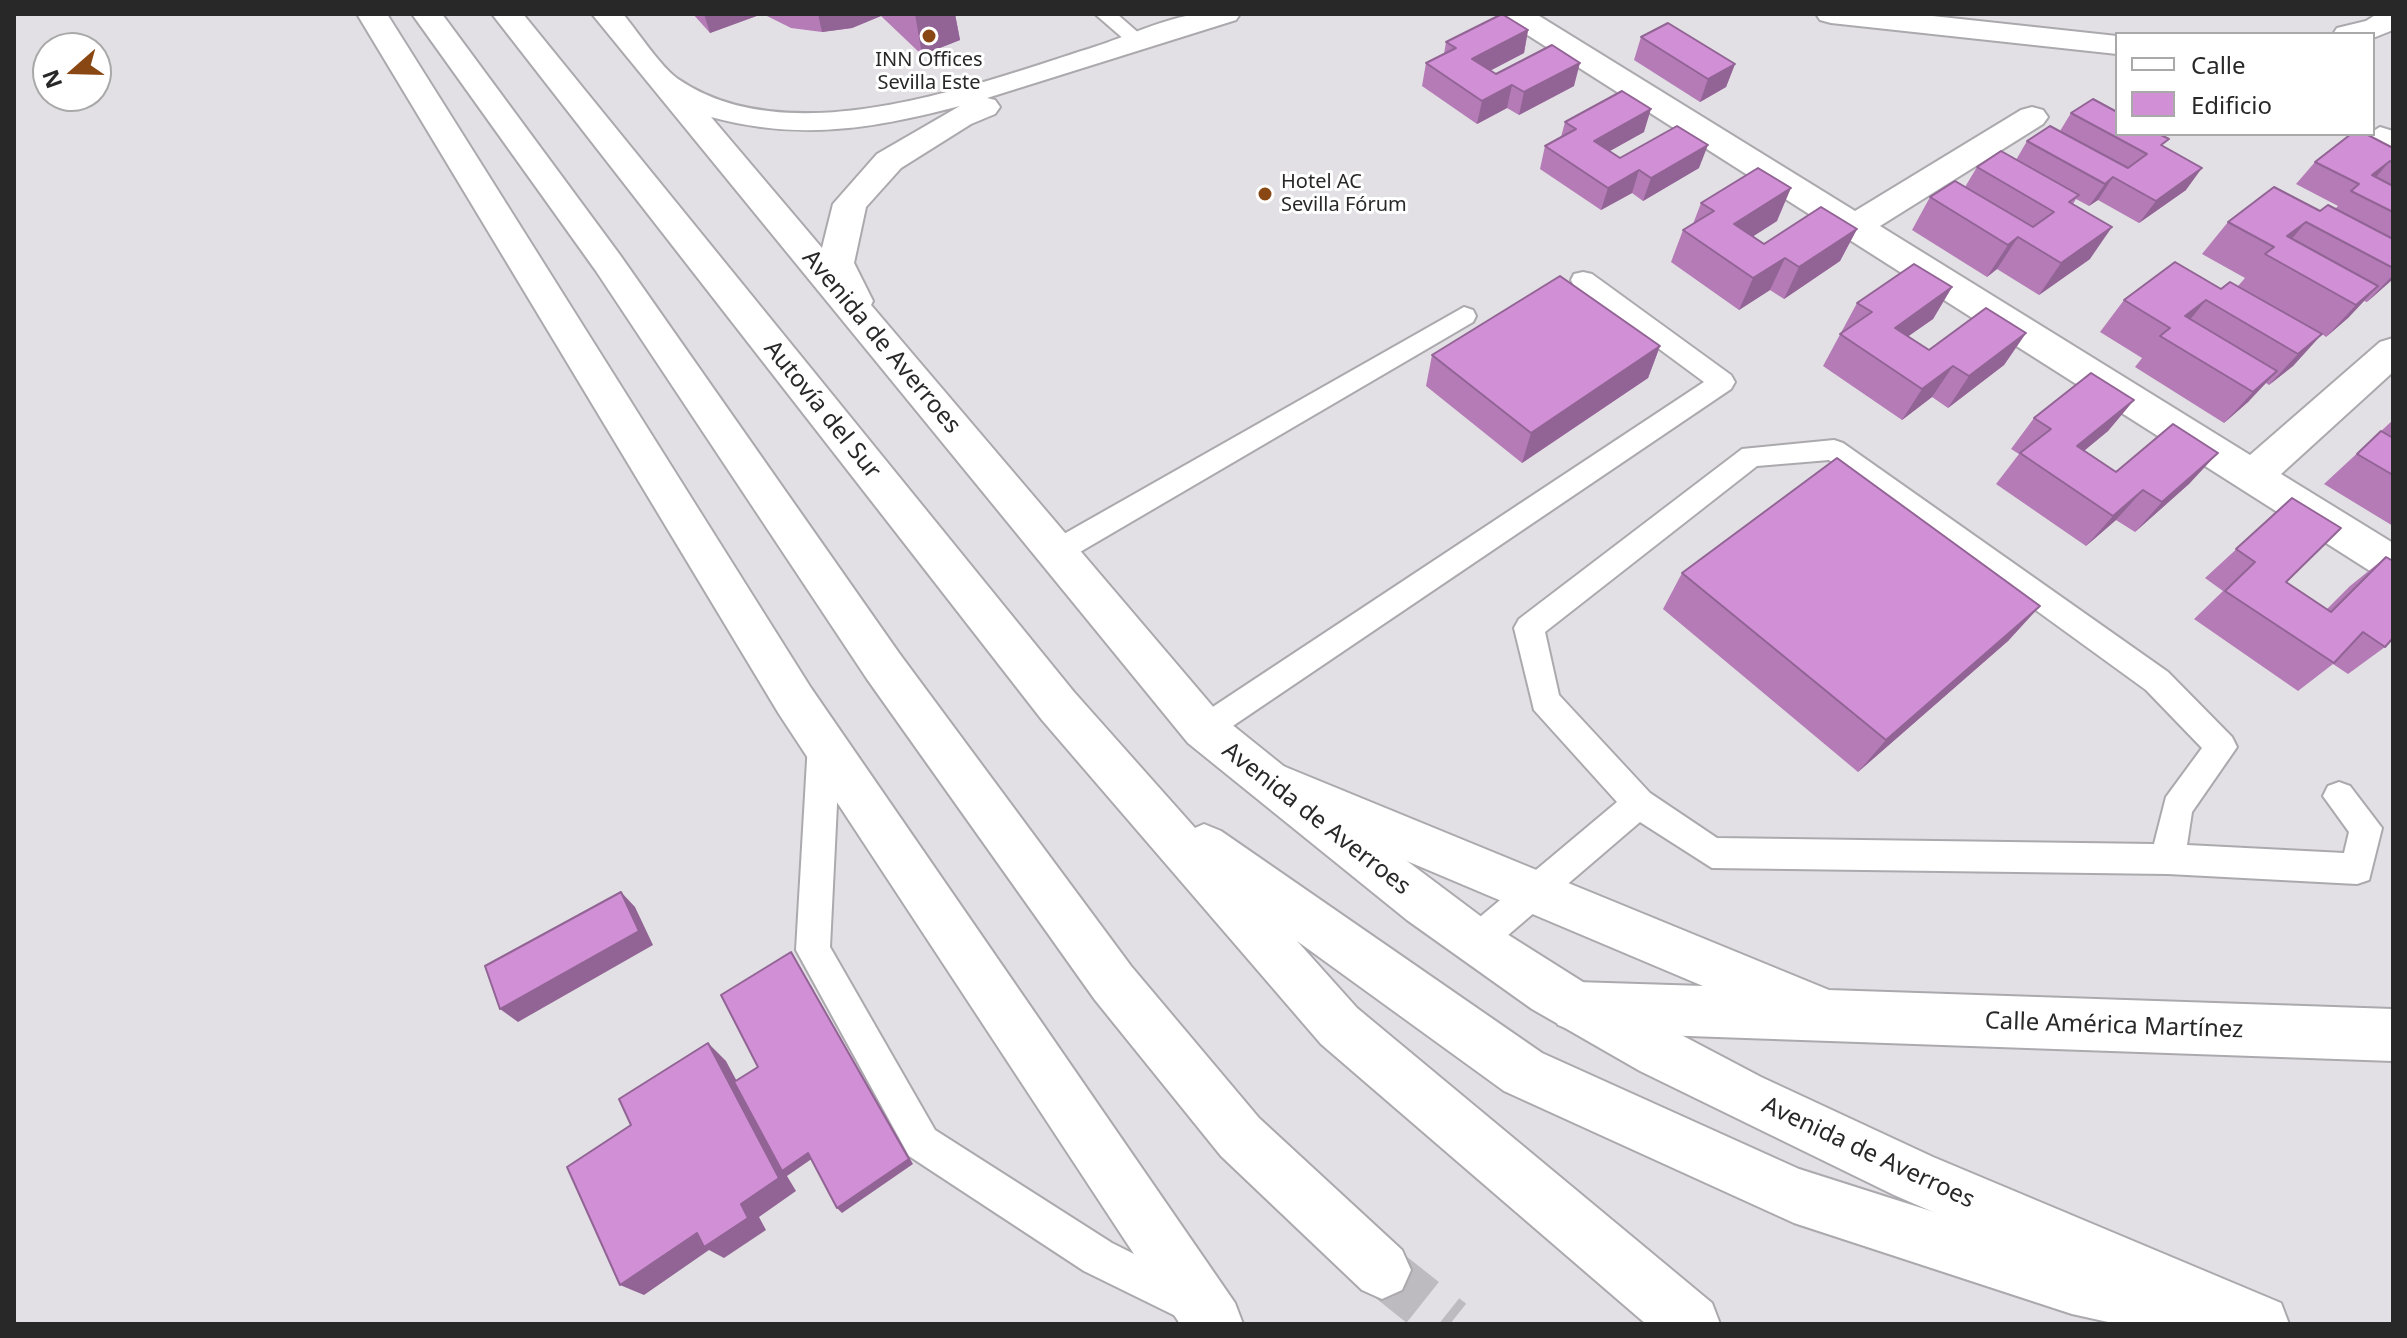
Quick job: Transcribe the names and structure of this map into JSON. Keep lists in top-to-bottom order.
{
  "streets": {
    "main road": ["Avenida de Averroes", "Autovía del Sur", "Calle América Martínez"]
  },
  "crossings": [
    ["Avenida de Averroes", "Calle América Martínez"]
  ],
  "places": ["INN Offices Sevilla Este", "Hotel AC Sevilla Fórum"],
  "legend": ["Calle", "Edificio"],
  "north": "left"
}
